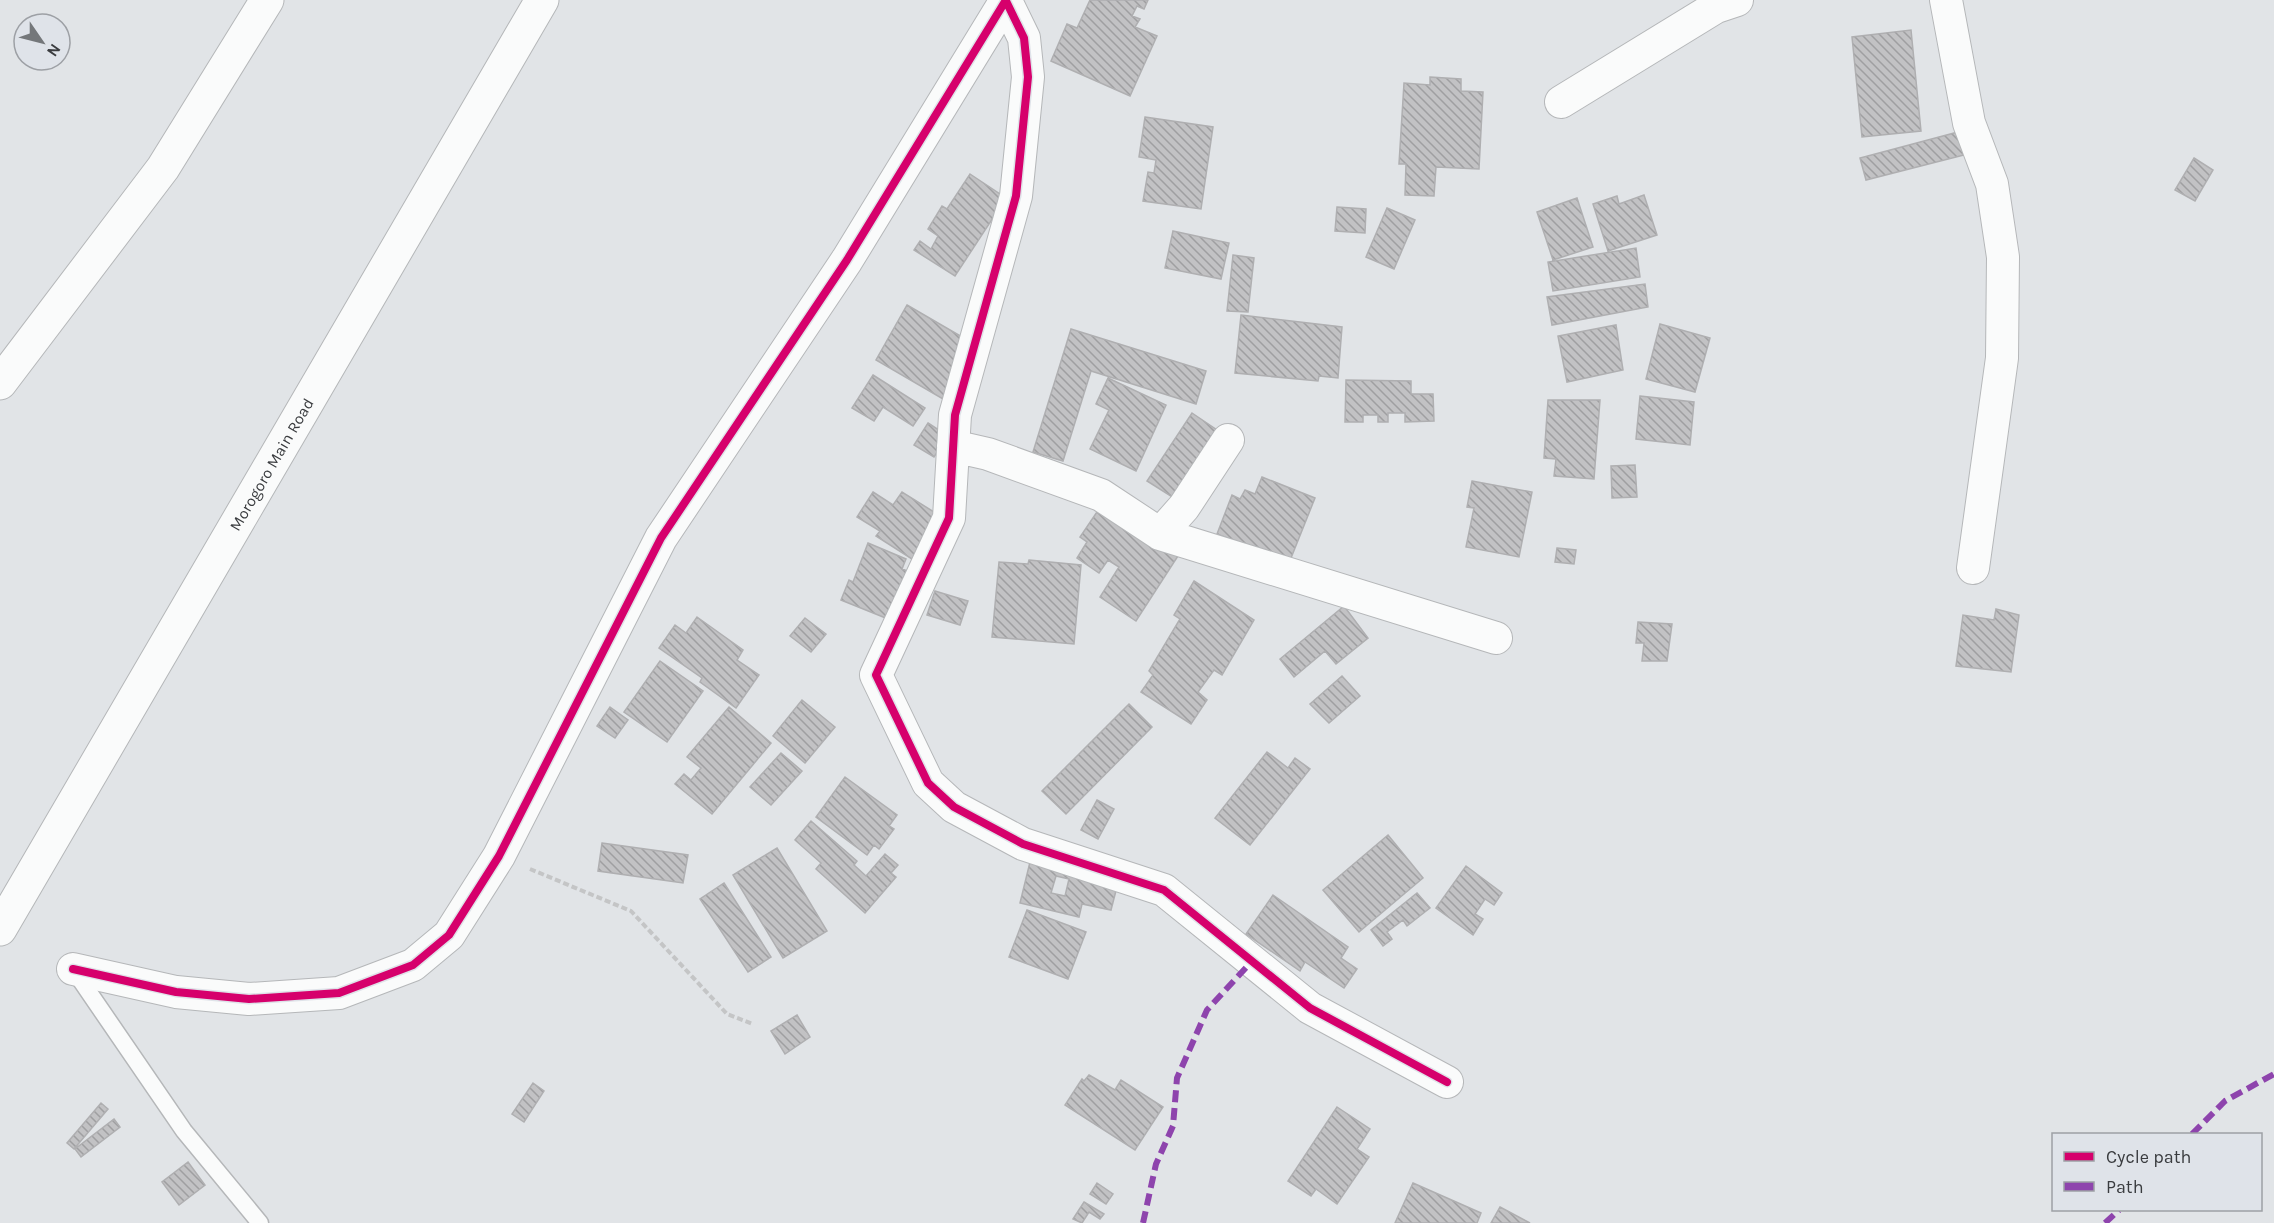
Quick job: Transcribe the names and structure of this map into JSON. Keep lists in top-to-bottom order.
{
  "streets": {
    "highway": ["Morogoro Main Road"]
  },
  "legend": ["Cycle path", "Path"],
  "north": "bottom right"
}
